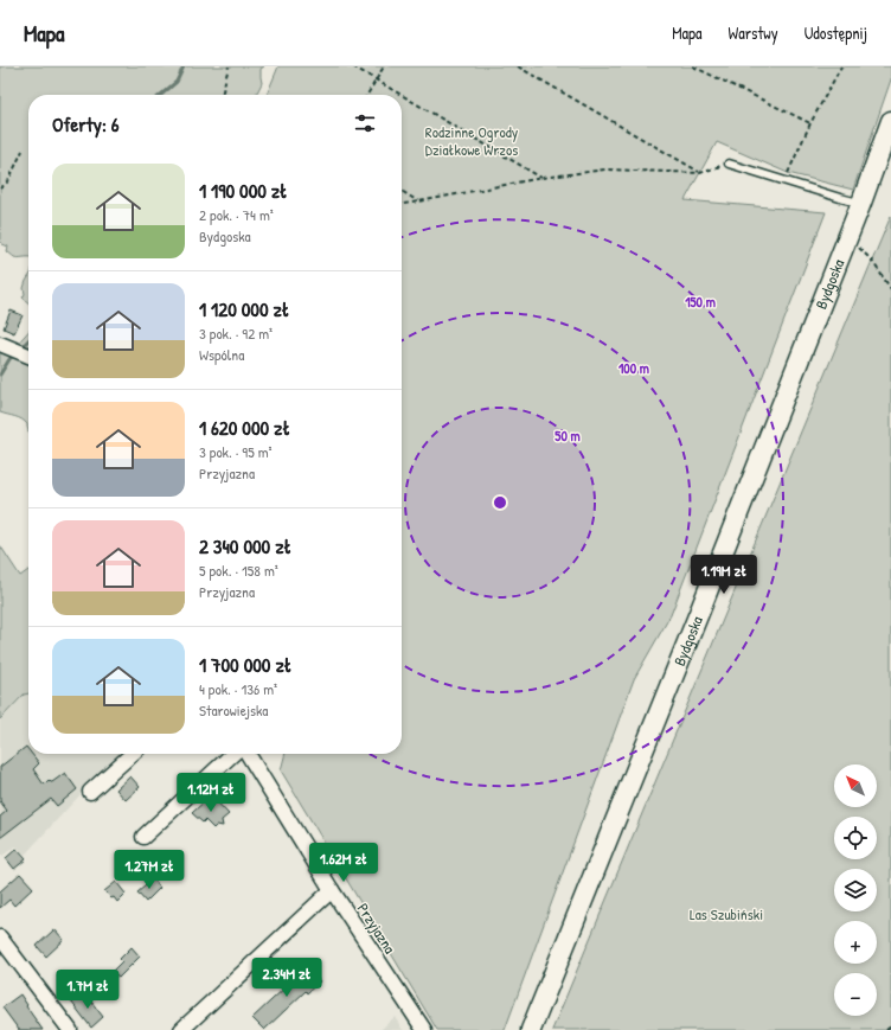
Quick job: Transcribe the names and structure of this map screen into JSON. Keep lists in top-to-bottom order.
{
  "streets": {
    "main road": ["Bydgoska"],
    "street": ["Przyjazna"]
  },
  "parks": ["Rodzinne Ogrody Działkowe Wrzos", "Las Szubiński"],
  "north": "top left",
  "page": {
    "header": "Mapa",
    "nav": ["Mapa", "Warstwy", "Udostępnij"],
    "heading": "Oferty: 6",
    "list": [
      {
        "name": "1 190 000 zł",
        "note": "2 pok. · 74 m² · Bydgoska"
      },
      {
        "name": "1 120 000 zł",
        "note": "3 pok. · 92 m² · Wspólna"
      },
      {
        "name": "1 620 000 zł",
        "note": "3 pok. · 95 m² · Przyjazna"
      },
      {
        "name": "2 340 000 zł",
        "note": "5 pok. · 158 m² · Przyjazna"
      },
      {
        "name": "1 700 000 zł",
        "note": "4 pok. · 136 m² · Starowiejska"
      }
    ],
    "price": [
      "1.19M zł",
      "1.12M zł",
      "1.62M zł",
      "1.27M zł",
      "2.34M zł",
      "1.7M zł"
    ],
    "map_buttons": ["+", "−"]
  },
  "rings": ["150 m", "100 m", "50 m"]
}
